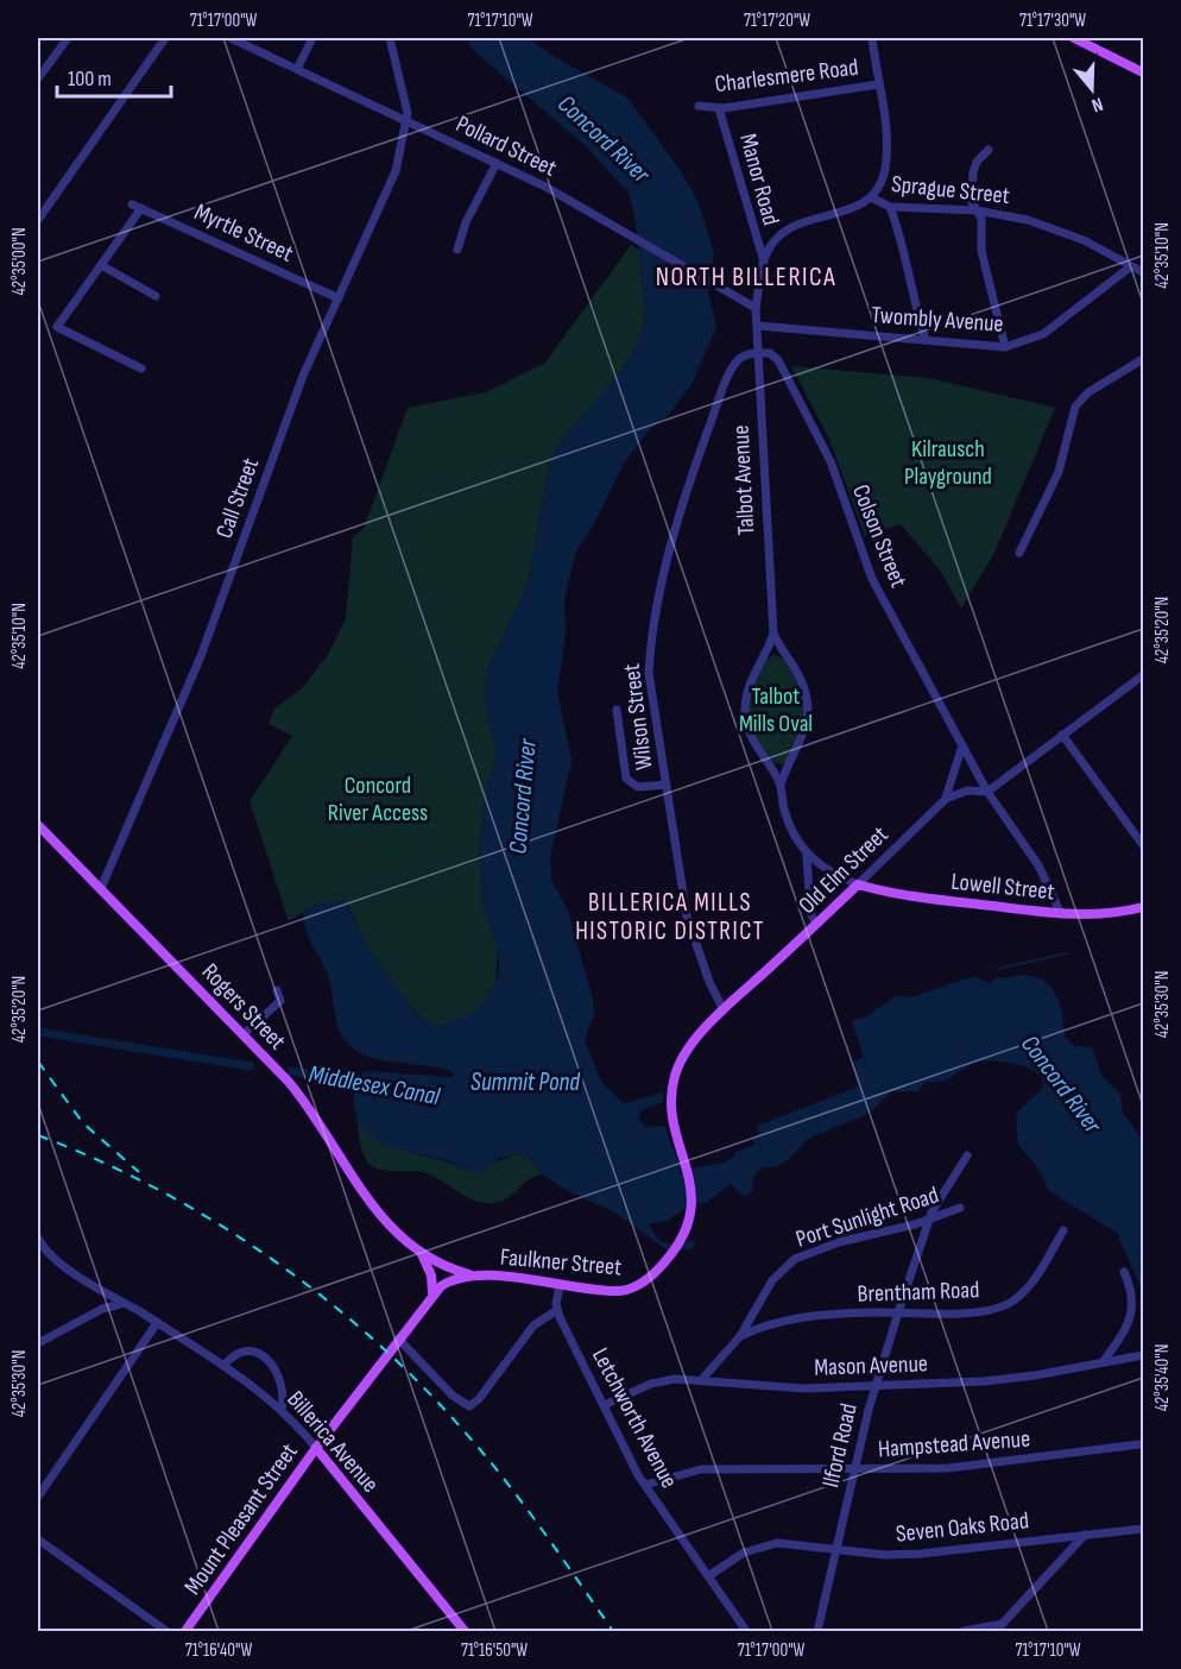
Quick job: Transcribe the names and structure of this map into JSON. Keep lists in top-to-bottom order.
{
  "streets": {
    "main road": [
      "Old Elm Street",
      "Lowell Street",
      "Rogers Street",
      "Faulkner Street",
      "Billerica Avenue",
      "Mount Pleasant Street"
    ],
    "street": [
      "Charlesmere Road",
      "Pollard Street",
      "Manor Road",
      "Sprague Street",
      "Myrtle Street",
      "Twombly Avenue",
      "Talbot Avenue",
      "Call Street",
      "Colson Street",
      "Wilson Street",
      "Port Sunlight Road",
      "Brentham Road",
      "Mason Avenue",
      "Letchworth Avenue",
      "Hampstead Avenue",
      "Ilford Road",
      "Seven Oaks Road"
    ]
  },
  "crossings": [
    ["Charlesmere Road", "Manor Road"],
    ["Pollard Street", "Call Street"],
    ["Sprague Street", "Twombly Avenue"],
    ["Myrtle Street", "Call Street"],
    ["Twombly Avenue", "Talbot Avenue"],
    ["Talbot Avenue", "Colson Street"],
    ["Talbot Avenue", "Wilson Street"],
    ["Talbot Avenue", "Old Elm Street"],
    ["Talbot Avenue", "Lowell Street"],
    ["Call Street", "Rogers Street"],
    ["Colson Street", "Wilson Street"],
    ["Colson Street", "Lowell Street"],
    ["Wilson Street", "Old Elm Street"],
    ["Old Elm Street", "Lowell Street"],
    ["Old Elm Street", "Faulkner Street"],
    ["Rogers Street", "Faulkner Street"],
    ["Rogers Street", "Mount Pleasant Street"],
    ["Port Sunlight Road", "Brentham Road"],
    ["Port Sunlight Road", "Ilford Road"],
    ["Faulkner Street", "Mount Pleasant Street"],
    ["Brentham Road", "Ilford Road"],
    ["Mason Avenue", "Letchworth Avenue"],
    ["Mason Avenue", "Ilford Road"],
    ["Letchworth Avenue", "Hampstead Avenue"],
    ["Letchworth Avenue", "Seven Oaks Road"],
    ["Billerica Avenue", "Mount Pleasant Street"],
    ["Hampstead Avenue", "Ilford Road"],
    ["Ilford Road", "Seven Oaks Road"]
  ],
  "districts": ["NORTH BILLERICA", "BILLERICA MILLS HISTORIC DISTRICT"],
  "water": ["Concord River", "Summit Pond", "Middlesex Canal"],
  "parks": ["Kilrausch Playground", "Talbot Mills Oval", "Concord River Access"],
  "scale_bar": "100 m",
  "north": "bottom",
  "coordinates": [
    "71°17'00\"W",
    "71°17'10\"W",
    "71°17'20\"W",
    "71°17'30\"W",
    "42°35'10\"N",
    "42°35'00\"N",
    "42°35'20\"N",
    "42°35'30\"N",
    "42°35'40\"N",
    "71°16'40\"W",
    "71°16'50\"W"
  ]
}
